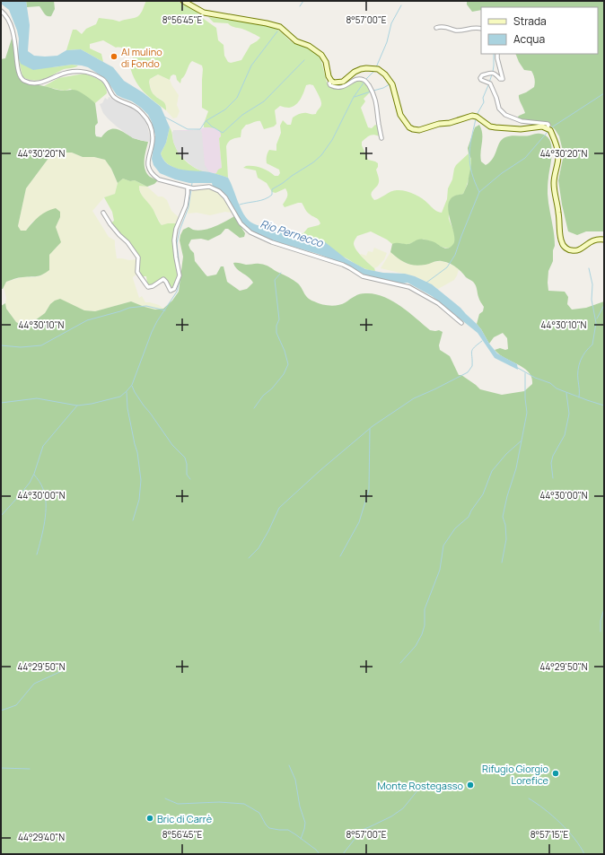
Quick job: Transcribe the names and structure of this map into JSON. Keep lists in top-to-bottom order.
{
  "water": ["Rio Pernecco"],
  "places": [
    "Al mulino di Fondo",
    "Rifugio Giorgio Lorefice",
    "Monte Rostegasso",
    "Bric di Carrè"
  ],
  "legend": ["Strada", "Acqua"],
  "coordinates": [
    "8°56'45\"E",
    "8°57'00\"E",
    "44°30'20\"N",
    "44°30'10\"N",
    "44°30'00\"N",
    "44°29'50\"N",
    "8°57'15\"E",
    "44°29'40\"N"
  ]
}
